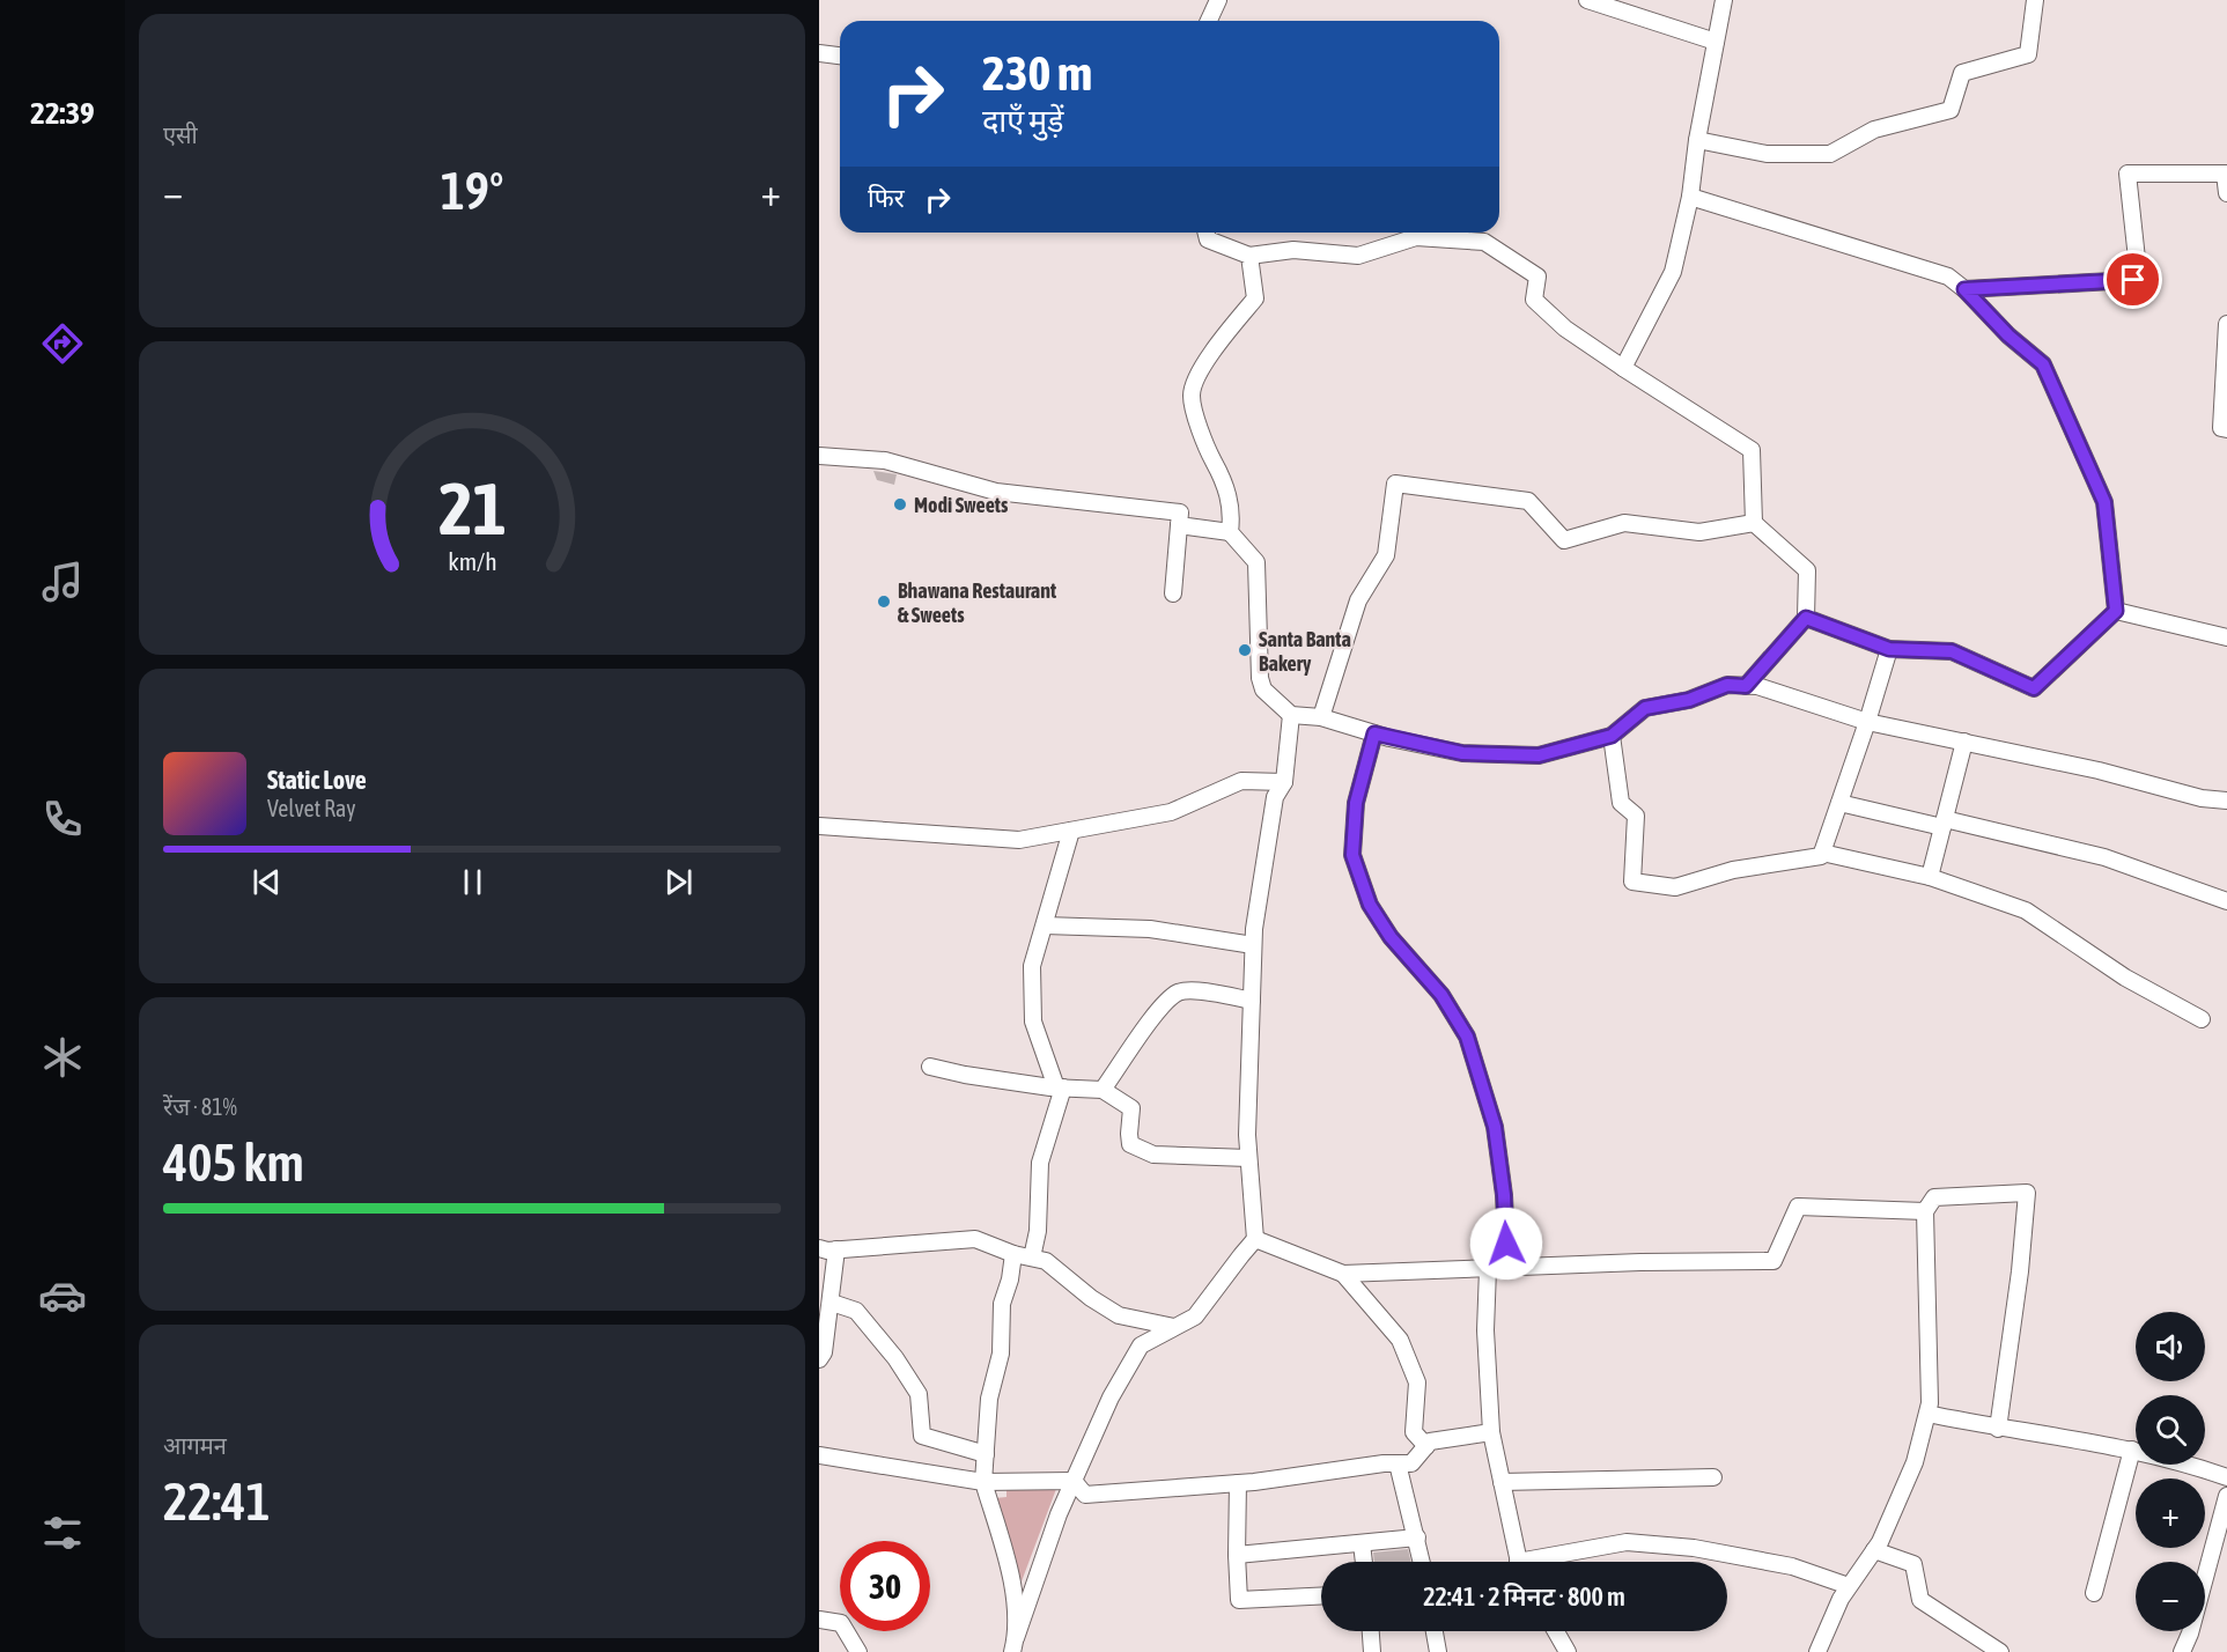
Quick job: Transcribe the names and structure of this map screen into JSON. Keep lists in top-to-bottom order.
{
  "places": ["Modi Sweets", "Bhawana Restaurant & Sweets", "Santa Banta Bakery"],
  "page": {
    "tabs": "22:39",
    "tile": [
      "एसी",
      ["रेंज · 81%", "405 km"],
      ["आगमन", "22:41"]
    ],
    "turn": ["230 m", "दाएँ मुड़ें"],
    "heat": ["−", "19°", "+"],
    "then": "फिर",
    "song": ["Static Love", "Velvet Ray"],
    "map_buttons": ["+", "−"],
    "limit": "30",
    "trip": "22:41 · 2 मिनट · 800 m",
    "gauge": ["21", "km/h"]
  }
}
